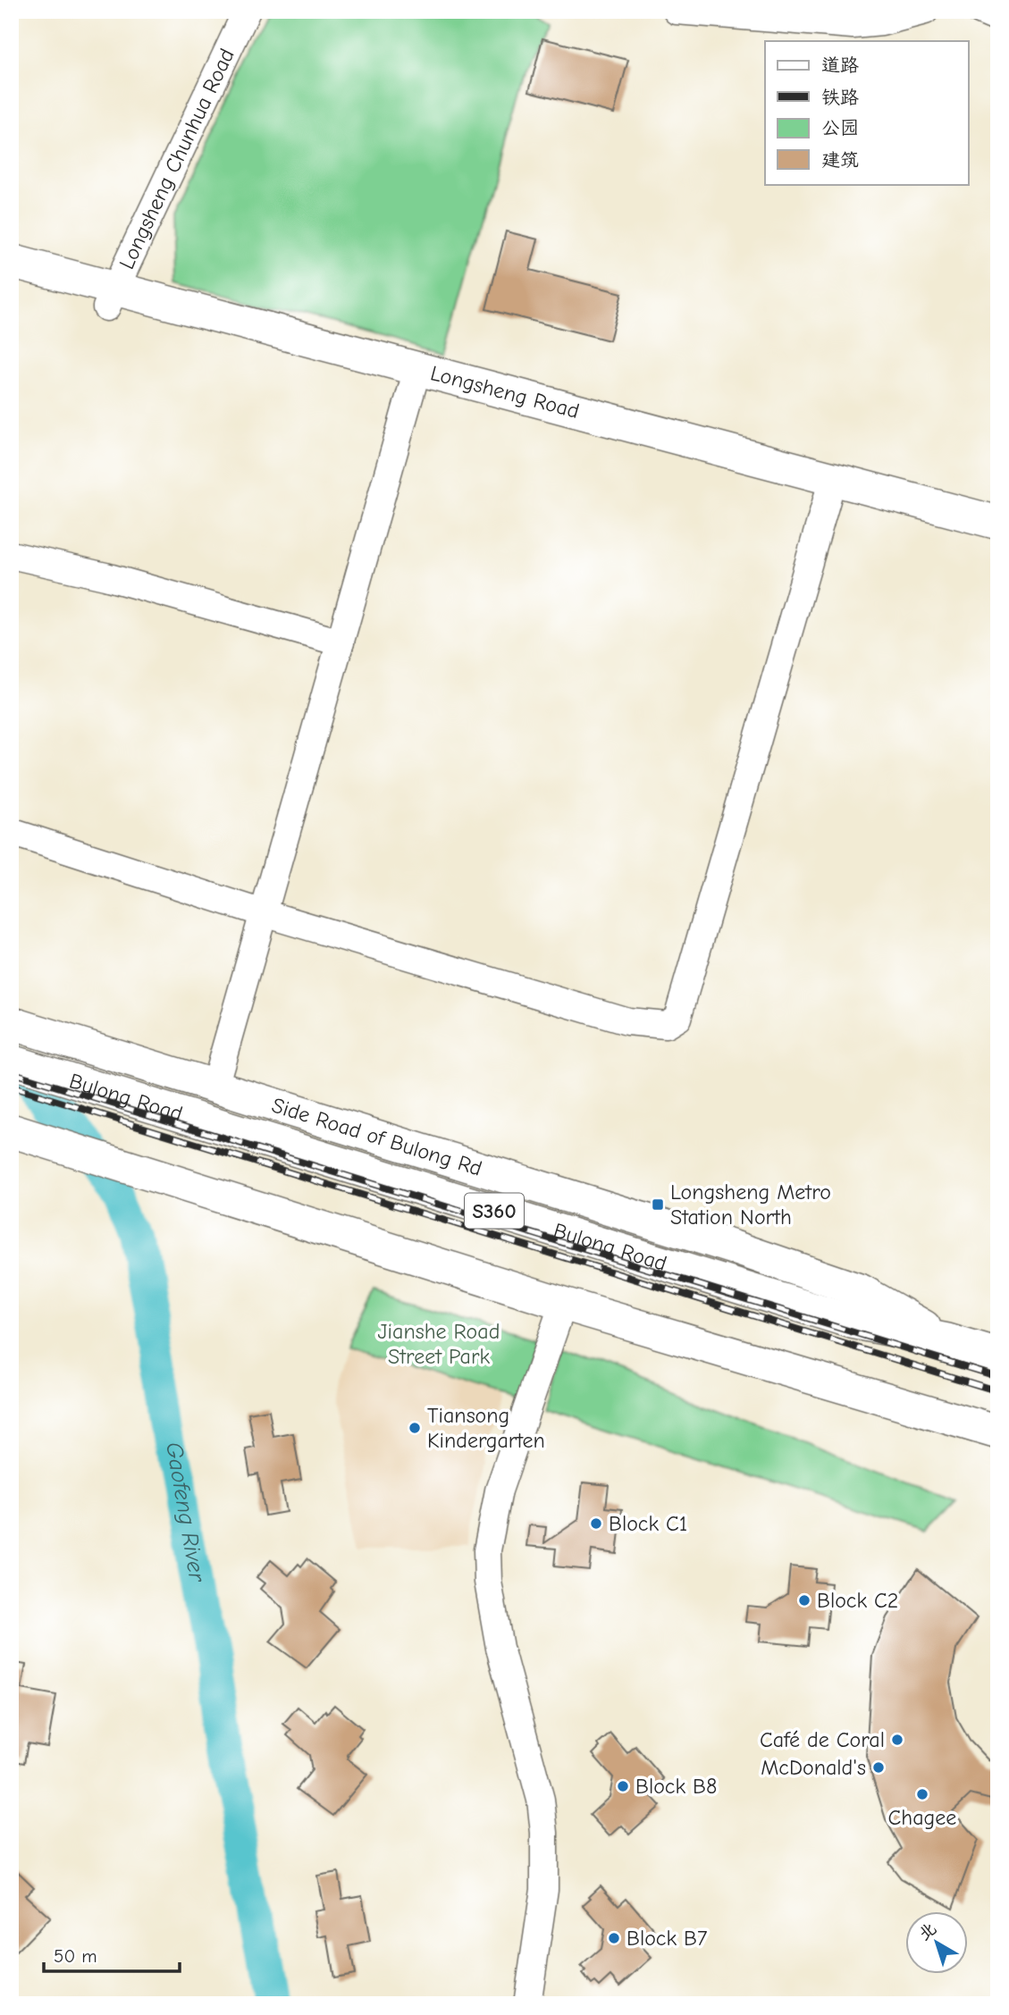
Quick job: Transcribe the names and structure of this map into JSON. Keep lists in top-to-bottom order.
{
  "streets": {
    "main road": [
      "Longsheng Road",
      "Bulong Road",
      "Side Road of Bulong Rd",
      "S360"
    ],
    "street": ["Longsheng Chunhua Road"]
  },
  "crossings": [
    ["Longsheng Chunhua Road", "Longsheng Road"],
    ["Bulong Road", "Side Road of Bulong Rd"]
  ],
  "water": ["Gaofeng River"],
  "parks": ["Jianshe Road Street Park"],
  "places": {
    "transit": ["Longsheng Metro Station North"],
    "other": [
      "Tiansong Kindergarten",
      "Block C1",
      "Block C2",
      "Café de Coral",
      "McDonald's",
      "Block B8",
      "Chagee",
      "Block B7"
    ]
  },
  "legend": [
    "道路",
    "铁路",
    "公园",
    "建筑"
  ],
  "scale_bar": "50 m",
  "north": "top left"
}
